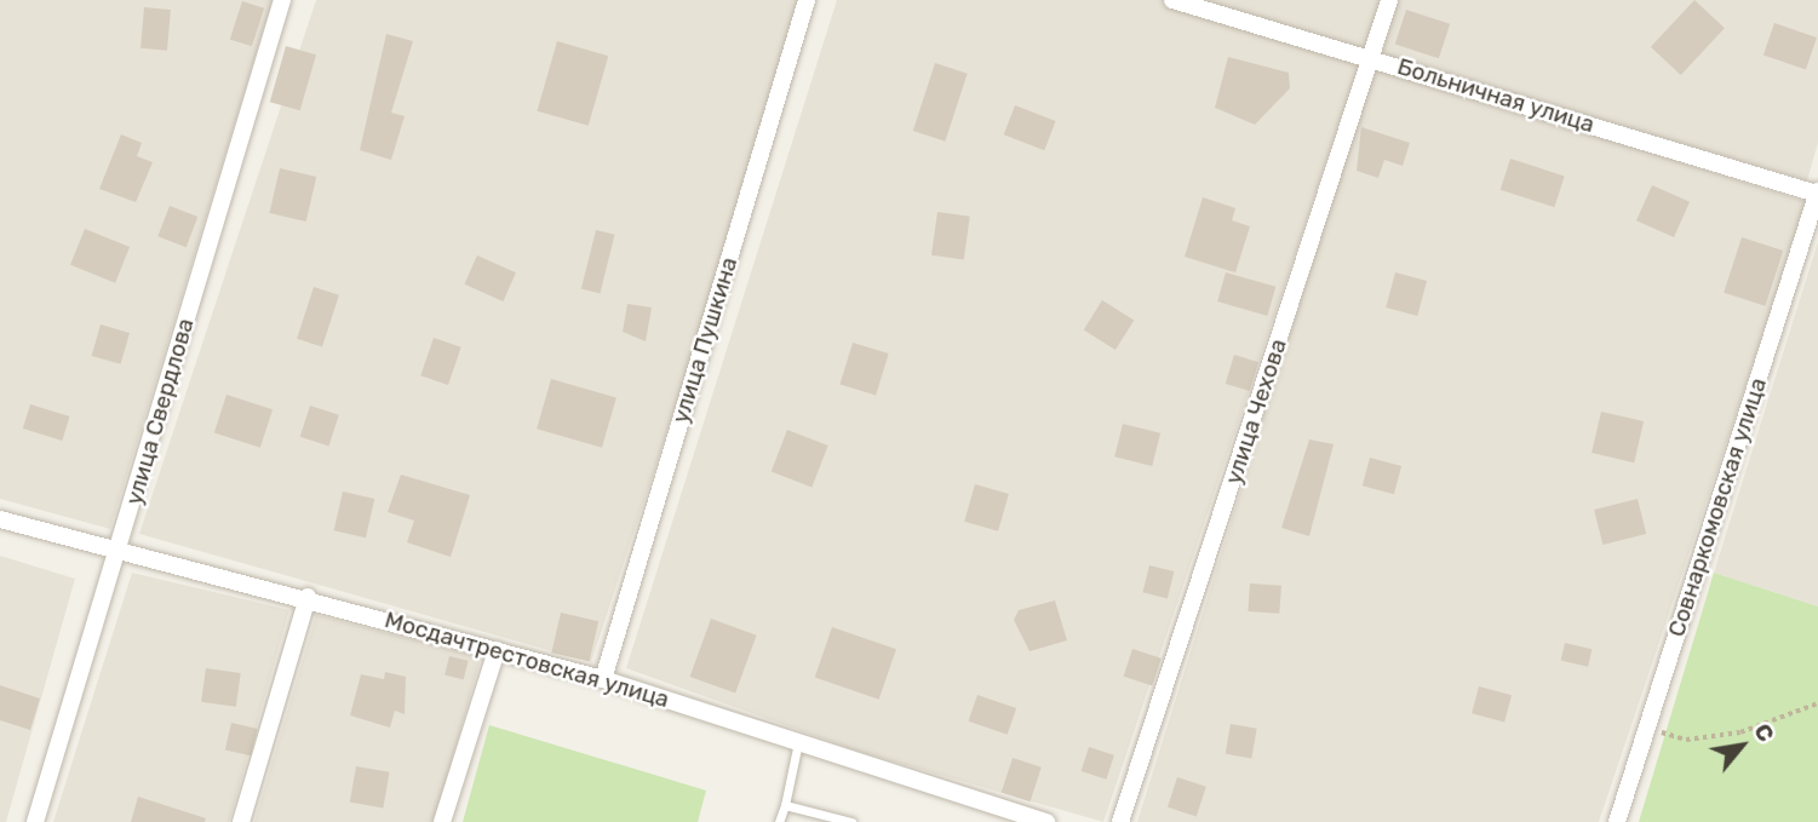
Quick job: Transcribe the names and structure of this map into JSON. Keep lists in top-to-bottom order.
{
  "streets": {
    "street": [
      "Больничная улица",
      "улица Пушкина",
      "улица Свердлова",
      "улица Чехова",
      "Совнаркомовская улица",
      "Мосдачтрестовская улица"
    ]
  },
  "crossings": [
    ["Больничная улица", "улица Чехова"],
    ["Больничная улица", "Совнаркомовская улица"],
    ["улица Пушкина", "Мосдачтрестовская улица"],
    ["улица Свердлова", "Мосдачтрестовская улица"]
  ],
  "north": "top right"
}
